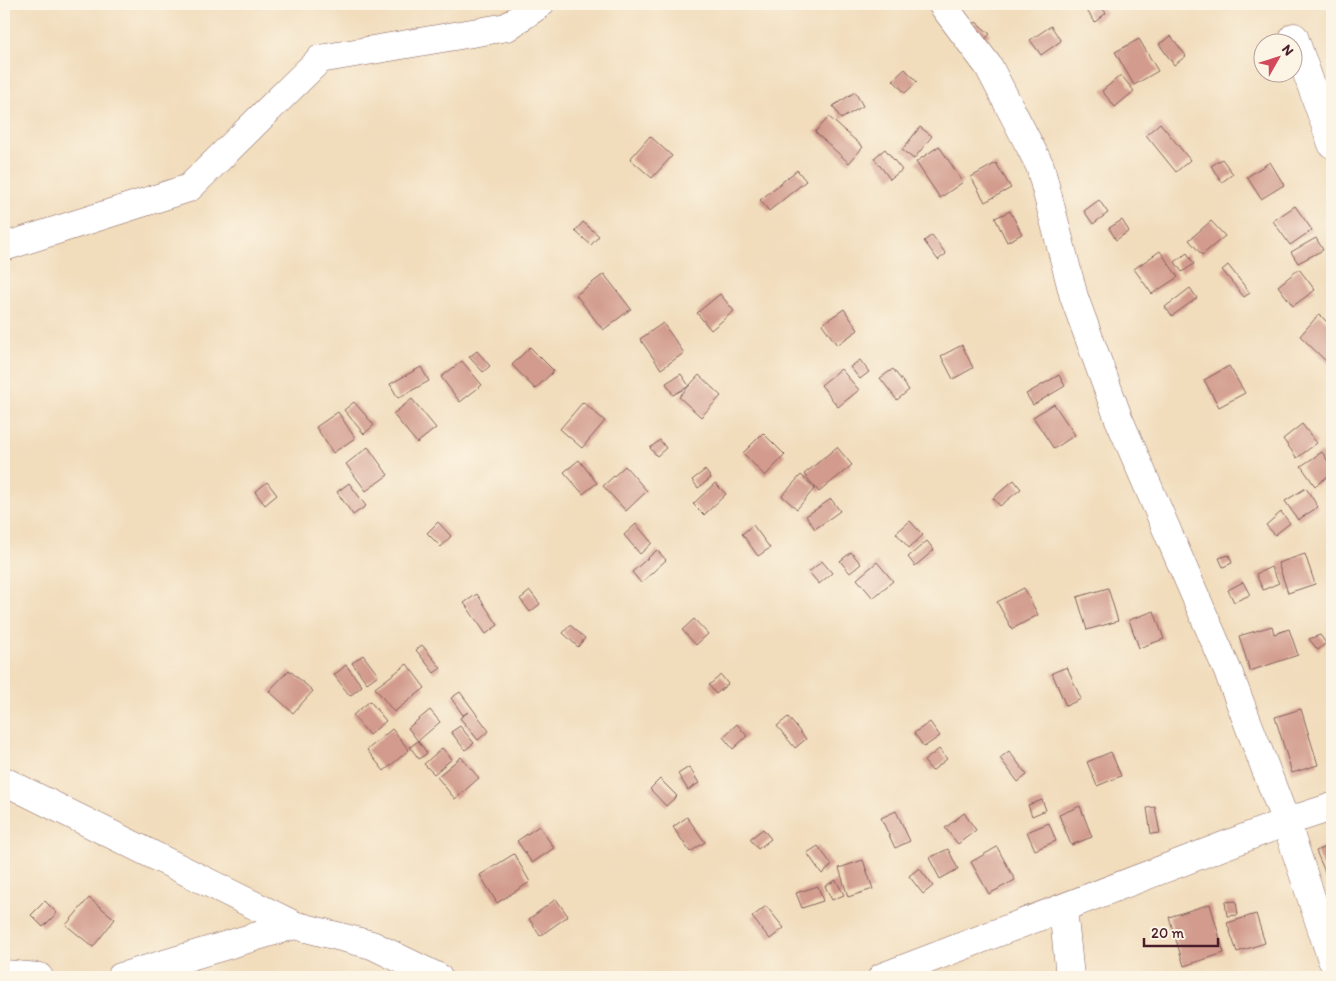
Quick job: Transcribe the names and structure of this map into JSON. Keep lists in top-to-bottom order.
{
  "scale_bar": "20 m",
  "north": "top right"
}
